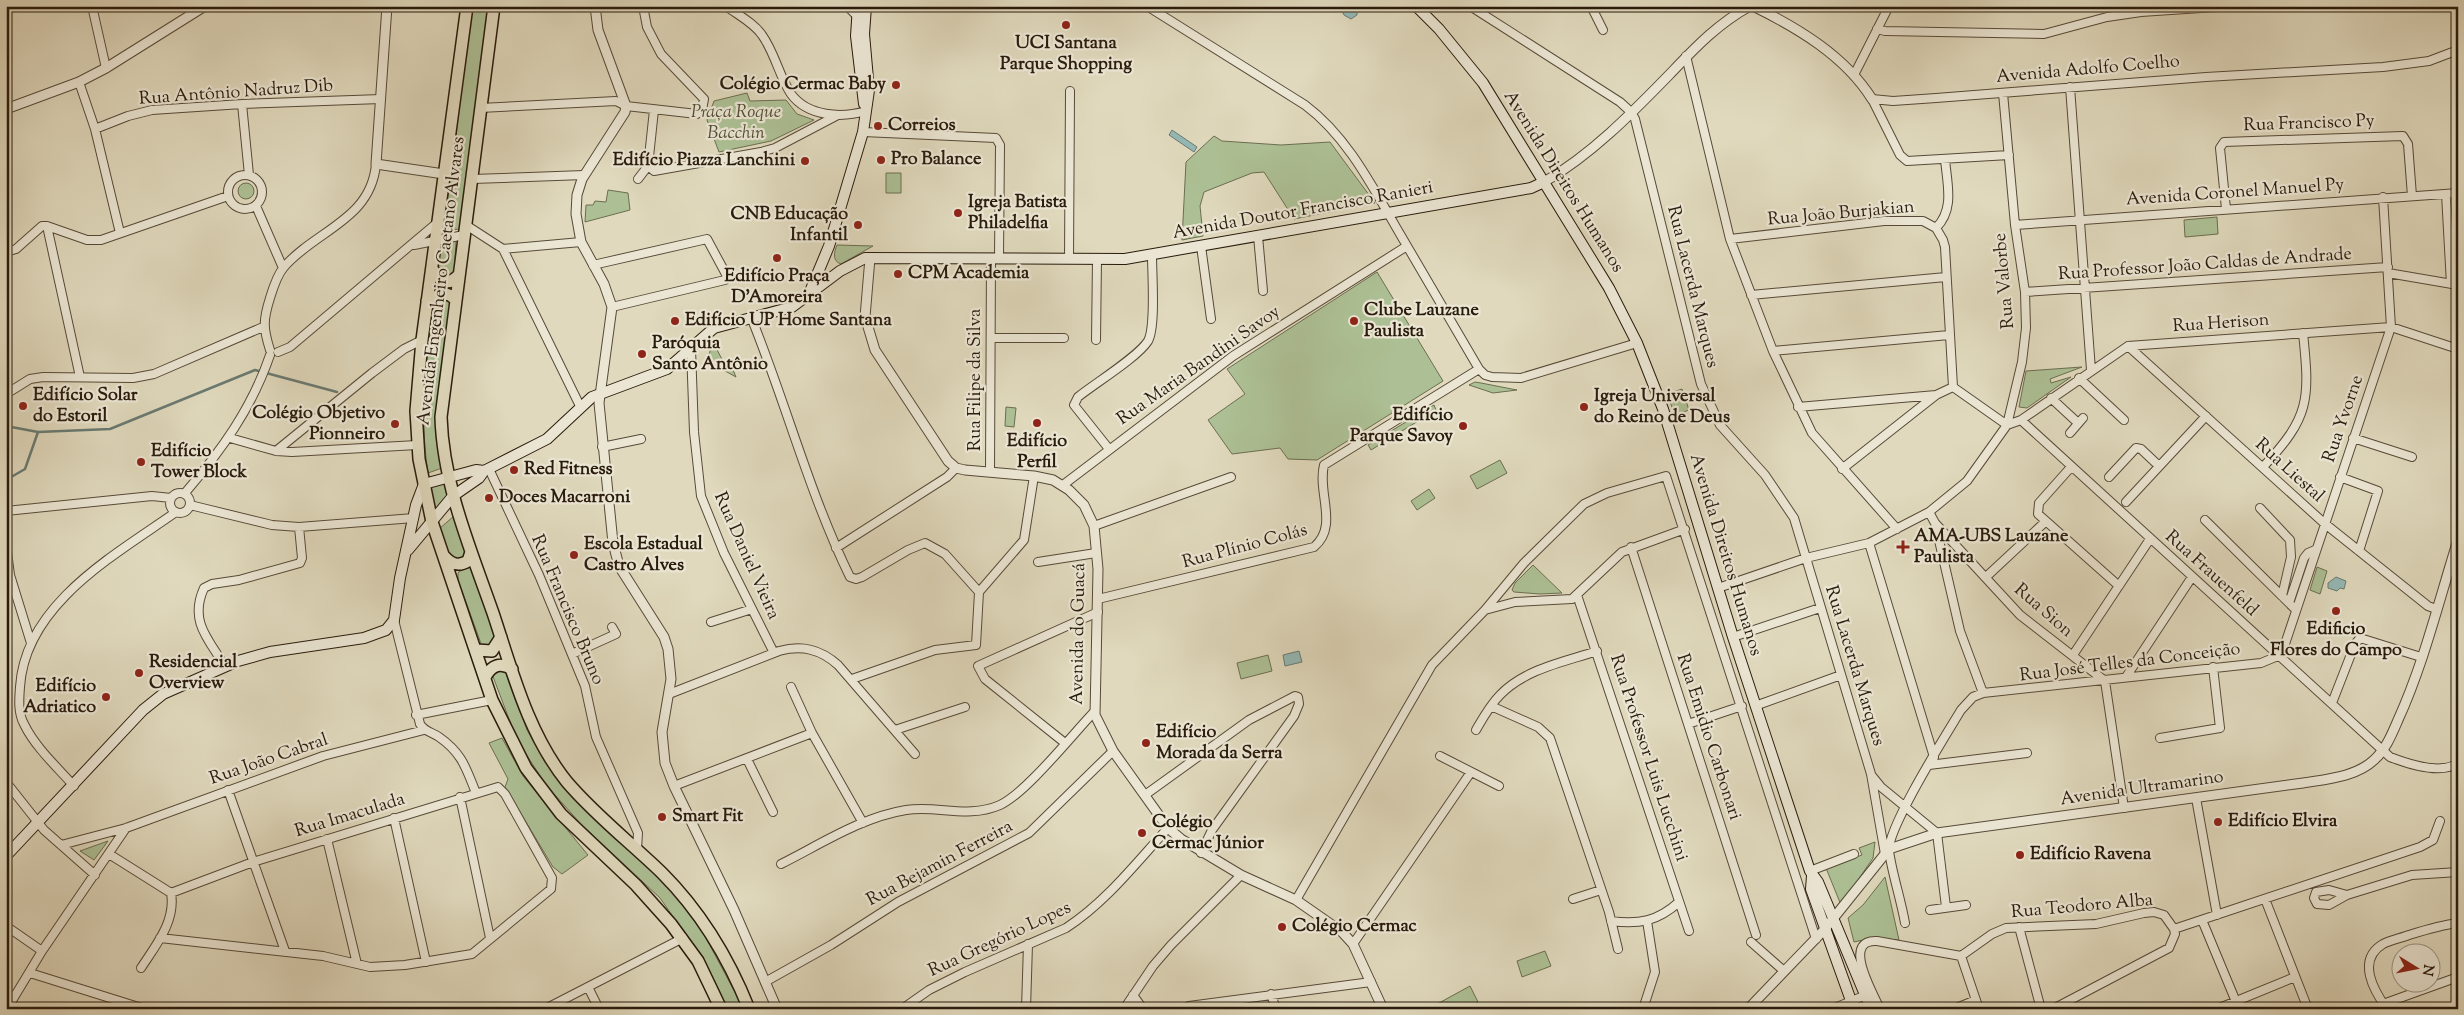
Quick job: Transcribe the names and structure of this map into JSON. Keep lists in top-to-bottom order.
{
  "streets": {
    "main road": ["Avenida Direitos Humanos", "Avenida Doutor Francisco Ranieri", "Avenida Engenheiro Caetano Alvares"],
    "street": [
      "Avenida Adolfo Coelho",
      "Rua Antônio Nadruz Dib",
      "Rua Francisco Py",
      "Avenida Coronel Manuel Py",
      "Rua João Burjakian",
      "Rua Professor João Caldas de Andrade",
      "Rua Valorbe",
      "Rua Lacerda Marques",
      "Rua Herison",
      "Rua Maria Bandini Savoy",
      "Rua Filipe da Silva",
      "Rua Yvorne",
      "Rua Liestal",
      "Rua Plínio Colás",
      "Rua Daniel Vieira",
      "Rua Frauenfeld",
      "Rua Francisco Bruno",
      "Rua Sion",
      "Avenida do Guacá",
      "Rua José Telles da Conceição",
      "Rua Emidio Carbonari",
      "Rua Professor Luis Lucchini",
      "Rua João Cabral",
      "Avenida Ultramarino",
      "Rua Imaculada",
      "Rua Bejamin Ferreira",
      "Rua Teodoro Alba",
      "Rua Gregório Lopes"
    ]
  },
  "crossings": [
    ["Avenida Adolfo Coelho", "Rua Valorbe"],
    ["Rua Francisco Py", "Avenida Coronel Manuel Py"],
    ["Avenida Direitos Humanos", "Avenida Doutor Francisco Ranieri"],
    ["Avenida Direitos Humanos", "Rua Valorbe"],
    ["Avenida Coronel Manuel Py", "Rua Valorbe"],
    ["Avenida Doutor Francisco Ranieri", "Rua Lacerda Marques"],
    ["Avenida Doutor Francisco Ranieri", "Rua Filipe da Silva"],
    ["Avenida Doutor Francisco Ranieri", "Rua Daniel Vieira"],
    ["Avenida Doutor Francisco Ranieri", "Rua Francisco Bruno"],
    ["Rua Professor João Caldas de Andrade", "Rua Valorbe"],
    ["Avenida Engenheiro Caetano Alvares", "Rua Francisco Bruno"],
    ["Rua Valorbe", "Rua Lacerda Marques"],
    ["Rua Valorbe", "Rua Herison"],
    ["Rua Valorbe", "Rua Sion"],
    ["Rua Lacerda Marques", "Avenida Ultramarino"],
    ["Rua Herison", "Rua Yvorne"],
    ["Rua Herison", "Rua Liestal"],
    ["Rua Herison", "Rua Frauenfeld"],
    ["Rua Maria Bandini Savoy", "Avenida do Guacá"],
    ["Rua Filipe da Silva", "Avenida do Guacá"],
    ["Rua Yvorne", "Rua Liestal"],
    ["Rua Yvorne", "Rua Frauenfeld"],
    ["Rua Yvorne", "Rua José Telles da Conceição"],
    ["Rua Liestal", "Avenida Ultramarino"],
    ["Rua Plínio Colás", "Avenida do Guacá"],
    ["Rua Frauenfeld", "Rua José Telles da Conceição"],
    ["Rua Frauenfeld", "Avenida Ultramarino"],
    ["Rua Sion", "Rua José Telles da Conceição"],
    ["Avenida do Guacá", "Rua Bejamin Ferreira"],
    ["Avenida do Guacá", "Rua Gregório Lopes"]
  ],
  "parks": ["Praça Roque Bacchin"],
  "places": {
    "other": [
      "UCI Santana Parque Shopping",
      "Colégio Cermac Baby",
      "Correios",
      "Pro Balance",
      "Edifício Piazza Lanchini",
      "Igreja Batista Philadelfia",
      "CNB Educação Infantil",
      "Edifício Praça D'Amoreira",
      "CPM Academia",
      "Edifício UP Home Santana",
      "Clube Lauzane Paulista",
      "Paróquia Santo Antônio",
      "Edifício Solar do Estoril",
      "Igreja Universal do Reino de Deus",
      "Edifício Perfil",
      "Colégio Objetivo Pionneiro",
      "Edifício Parque Savoy",
      "Edifício Tower Block",
      "Red Fitness",
      "Doces Macarroni",
      "Escola Estadual Castro Alves",
      "Edificio Flores do Campo",
      "Residencial Overview",
      "Edifício Adriatico",
      "Edifício Morada da Serra",
      "Smart Fit",
      "Edifício Elvira",
      "Colégio Cermac Júnior",
      "Edifício Ravena",
      "Colégio Cermac"
    ],
    "health": ["AMA-UBS Lauzane Paulista"]
  },
  "north": "right"
}
